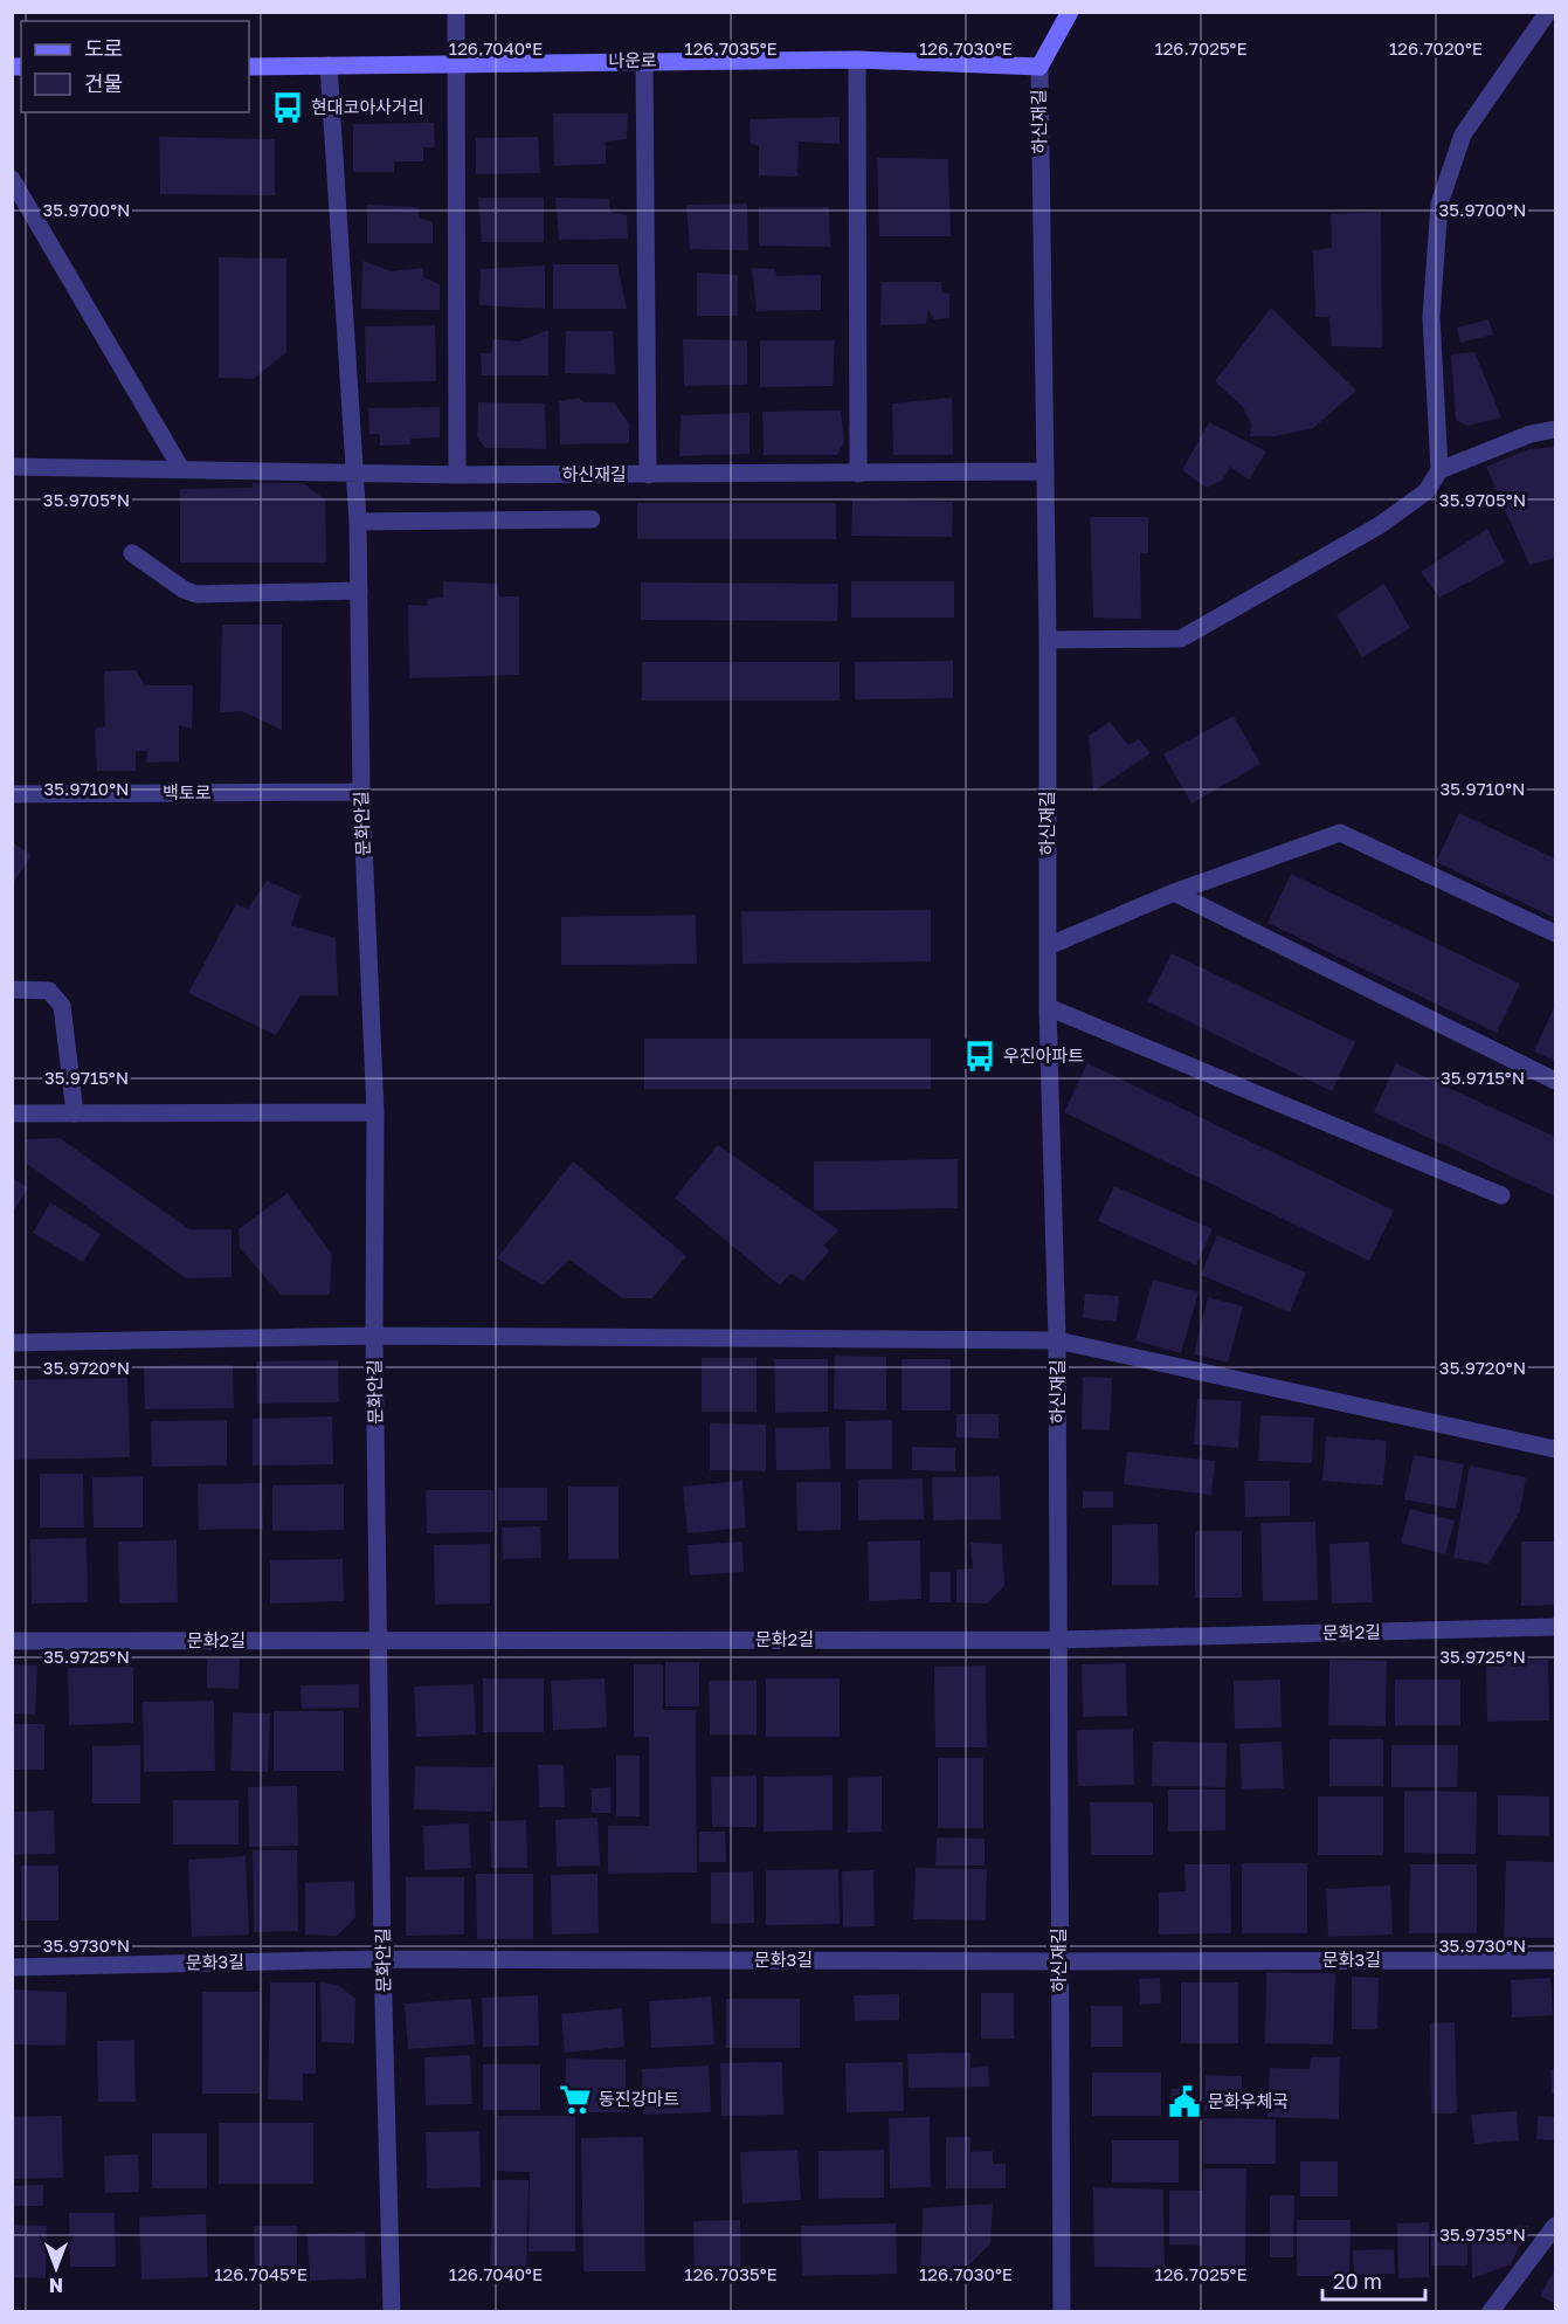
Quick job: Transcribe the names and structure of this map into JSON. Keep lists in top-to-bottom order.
{
  "streets": {
    "street": [
      "나운로",
      "하신재길",
      "백토로",
      "문화안길",
      "문화2길",
      "문화3길"
    ]
  },
  "crossings": [
    ["나운로", "하신재길"],
    ["나운로", "문화안길"],
    ["하신재길", "문화안길"],
    ["하신재길", "문화2길"],
    ["하신재길", "문화3길"],
    ["백토로", "문화안길"],
    ["문화안길", "문화2길"],
    ["문화안길", "문화3길"]
  ],
  "places": {
    "bus stop": ["현대코아사거리", "우진아파트"],
    "supermarket": ["동진강마트"],
    "public building": ["문화우체국"]
  },
  "legend": ["도로", "건물"],
  "scale_bar": "20 m",
  "north": "bottom",
  "coordinates": [
    "126.7040°E",
    "126.7035°E",
    "126.7030°E",
    "126.7025°E",
    "126.7020°E",
    "35.9700°N",
    "35.9705°N",
    "35.9710°N",
    "35.9715°N",
    "35.9720°N",
    "35.9725°N",
    "35.9730°N",
    "35.9735°N",
    "126.7045°E"
  ]
}
